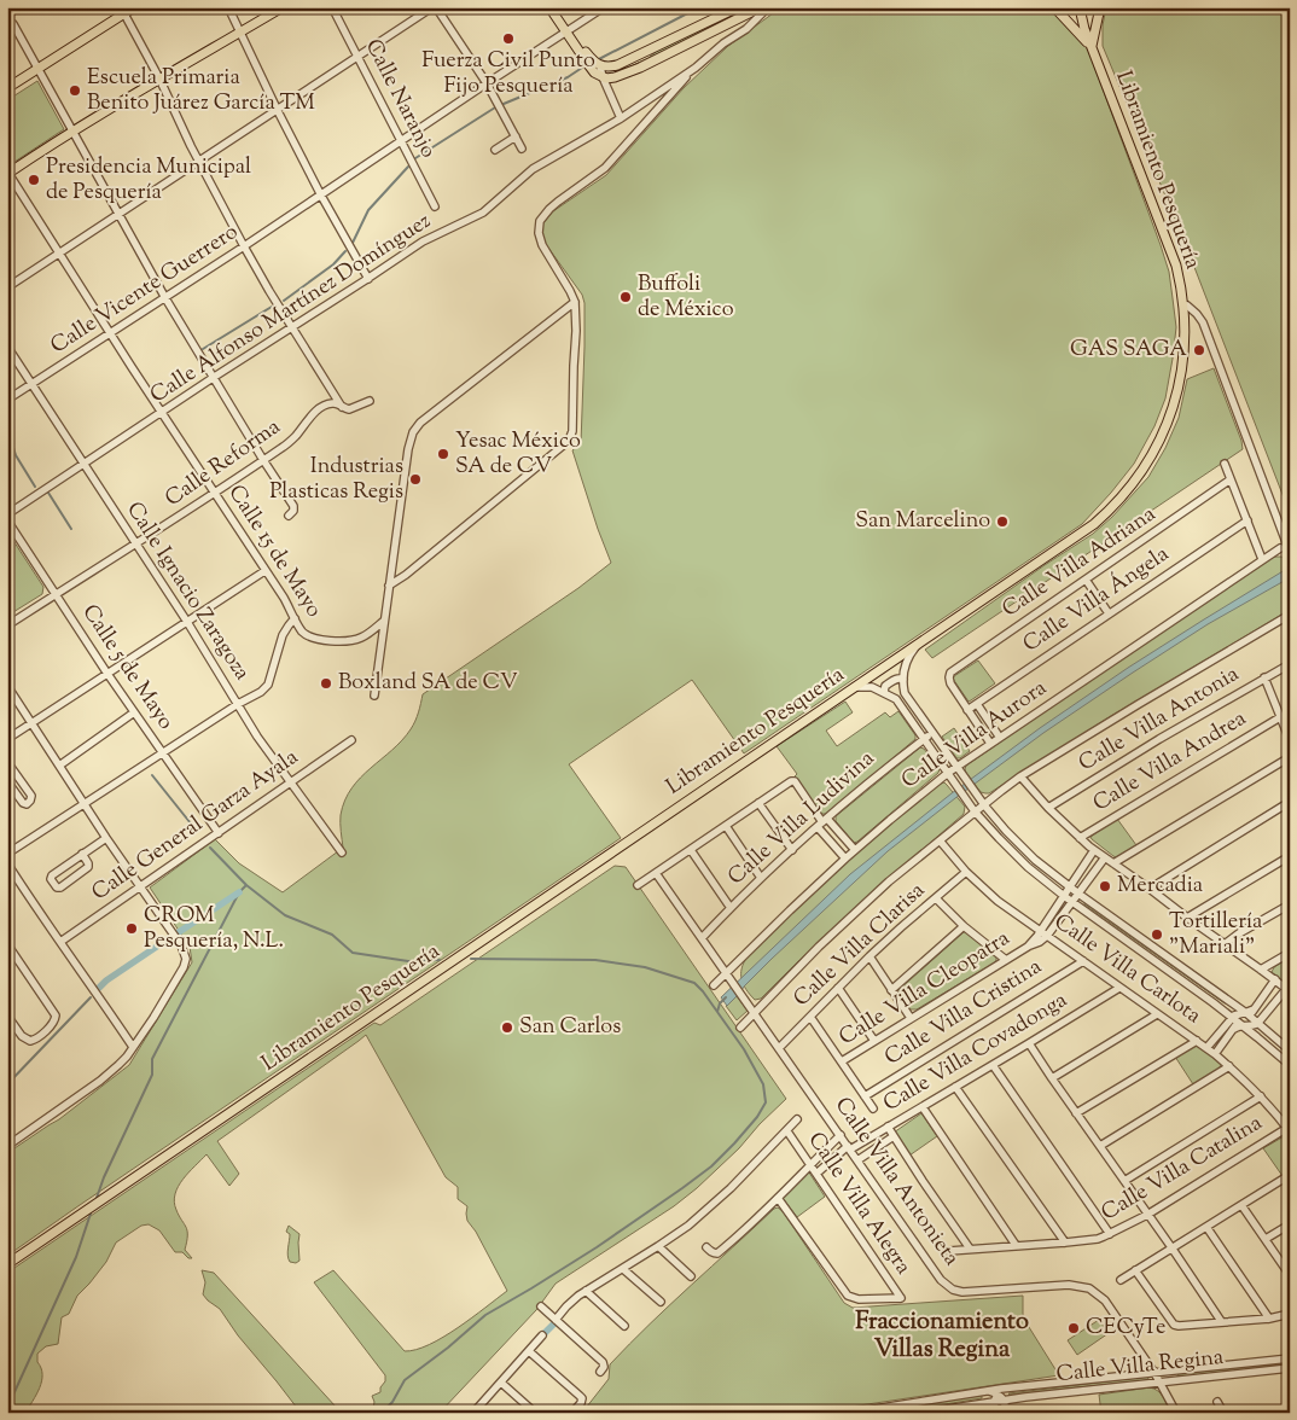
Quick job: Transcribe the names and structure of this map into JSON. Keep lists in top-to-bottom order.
{
  "streets": {
    "main road": ["Libramiento Pesquería"],
    "street": [
      "Calle Naranjo",
      "Calle Vicente Guerrero",
      "Calle Alfonso Martínez Domínguez",
      "Calle Reforma",
      "Calle 15 de Mayo",
      "Calle Villa Adriana",
      "Calle Ignacio Zaragoza",
      "Calle Villa Ángela",
      "Calle 5 de Mayo",
      "Calle Villa Antonia",
      "Calle Villa Aurora",
      "Calle Villa Andrea",
      "Calle Villa Ludivina",
      "Calle General Garza Ayala",
      "Calle Villa Clarisa",
      "Calle Villa Carlota",
      "Calle Villa Cleopatra",
      "Calle Villa Cristina",
      "Calle Villa Covadonga",
      "Calle Villa Catalina",
      "Calle Villa Antonieta",
      "Calle Villa Alegra",
      "Calle Villa Regina"
    ]
  },
  "crossings": [
    ["Calle Naranjo", "Calle Vicente Guerrero"],
    ["Calle Vicente Guerrero", "Calle 15 de Mayo"],
    ["Calle Vicente Guerrero", "Calle Ignacio Zaragoza"],
    ["Calle Alfonso Martínez Domínguez", "Calle 15 de Mayo"],
    ["Calle Alfonso Martínez Domínguez", "Calle Ignacio Zaragoza"],
    ["Calle Reforma", "Calle 15 de Mayo"],
    ["Calle Reforma", "Calle Ignacio Zaragoza"],
    ["Calle Reforma", "Calle 5 de Mayo"],
    ["Calle Villa Adriana", "Calle Villa Ángela"],
    ["Calle Ignacio Zaragoza", "Calle General Garza Ayala"],
    ["Calle 5 de Mayo", "Calle General Garza Ayala"],
    ["Calle Villa Aurora", "Calle Villa Antonieta"],
    ["Calle Villa Clarisa", "Calle Villa Carlota"],
    ["Calle Villa Clarisa", "Calle Villa Antonieta"],
    ["Calle Villa Carlota", "Calle Villa Cleopatra"],
    ["Calle Villa Carlota", "Calle Villa Cristina"],
    ["Calle Villa Carlota", "Calle Villa Covadonga"],
    ["Calle Villa Carlota", "Calle Villa Catalina"],
    ["Calle Villa Covadonga", "Calle Villa Antonieta"],
    ["Calle Villa Covadonga", "Calle Villa Alegra"],
    ["Calle Villa Antonieta", "Calle Villa Regina"]
  ],
  "districts": ["Fraccionamiento Villas Regina"],
  "places": [
    "Fuerza Civil Punto Fijo Pesquería",
    "Escuela Primaria Benito Juárez García TM",
    "Presidencia Municipal de Pesquería",
    "Buffoli de México",
    "GAS SAGA",
    "Yesac México SA de CV",
    "Industrias Plasticas Regis",
    "San Marcelino",
    "Boxland SA de CV",
    "Mercadia",
    "CROM Pesquería, N.L.",
    "Tortillería \"Mariali\"",
    "San Carlos",
    "CECyTe"
  ]
}
